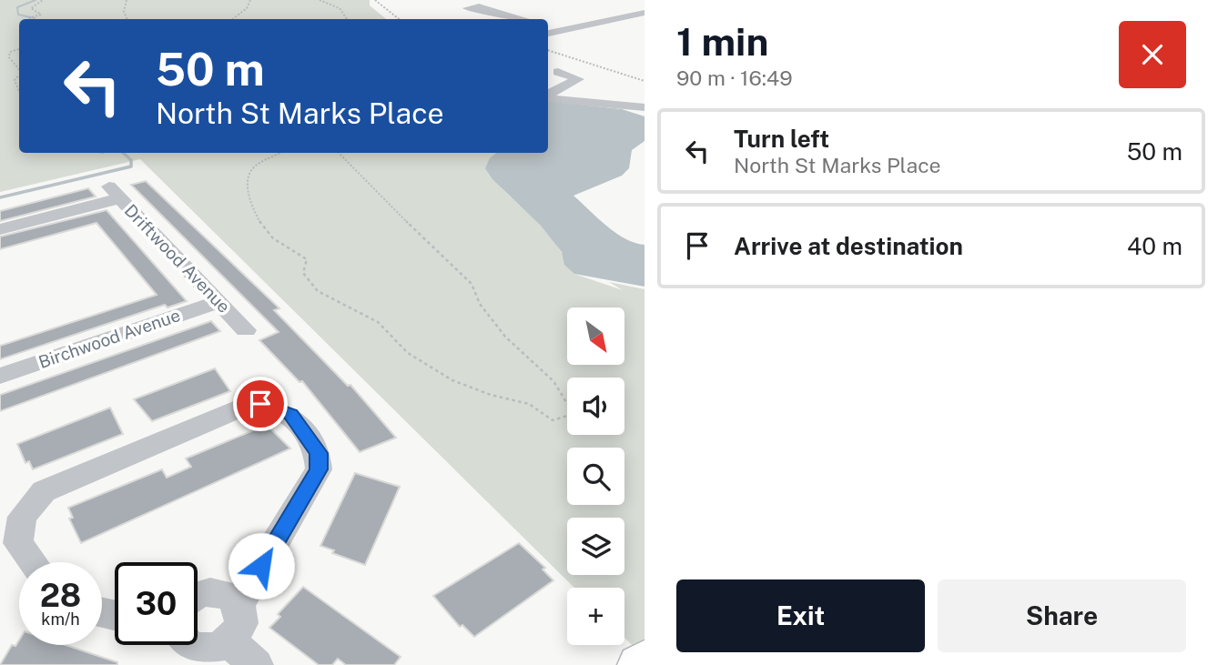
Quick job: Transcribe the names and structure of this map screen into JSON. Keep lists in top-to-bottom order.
{
  "streets": {
    "street": ["Driftwood Avenue", "Birchwood Avenue"]
  },
  "crossings": [
    ["Driftwood Avenue", "Birchwood Avenue"]
  ],
  "north": "bottom right",
  "page": {
    "heading": ["1 min", "90 m · 16:49"],
    "turn": ["50 m", "North St Marks Place"],
    "list": [
      {
        "name": "Turn left",
        "note": "North St Marks Place",
        "value": "50 m"
      },
      {
        "name": "Arrive at destination",
        "value": "40 m"
      }
    ],
    "map_buttons": "+",
    "speed": "28 km/h",
    "limit": "30",
    "buttons": ["Exit", "Share"]
  }
}
